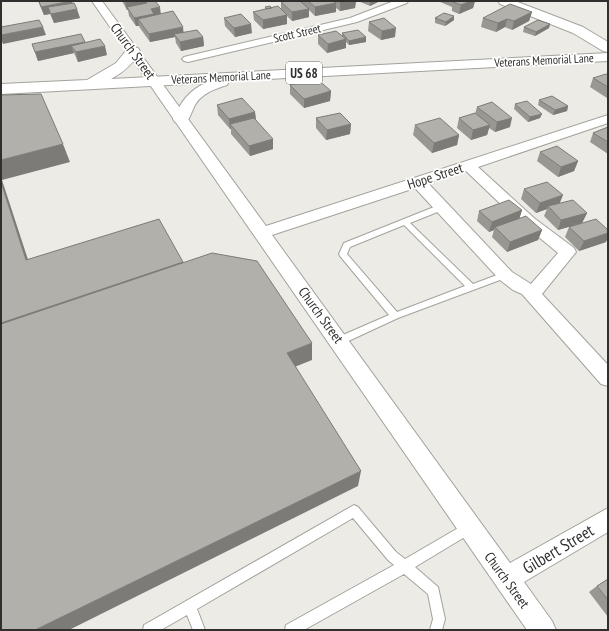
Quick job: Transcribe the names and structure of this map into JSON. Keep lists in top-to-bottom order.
{
  "streets": {
    "main road": ["Veterans Memorial Lane", "US 68"],
    "street": [
      "Scott Street",
      "Church Street",
      "Hope Street",
      "Gilbert Street"
    ]
  },
  "crossings": [
    ["Church Street", "Veterans Memorial Lane"],
    ["Church Street", "Hope Street"],
    ["Church Street", "Gilbert Street"]
  ]
}
